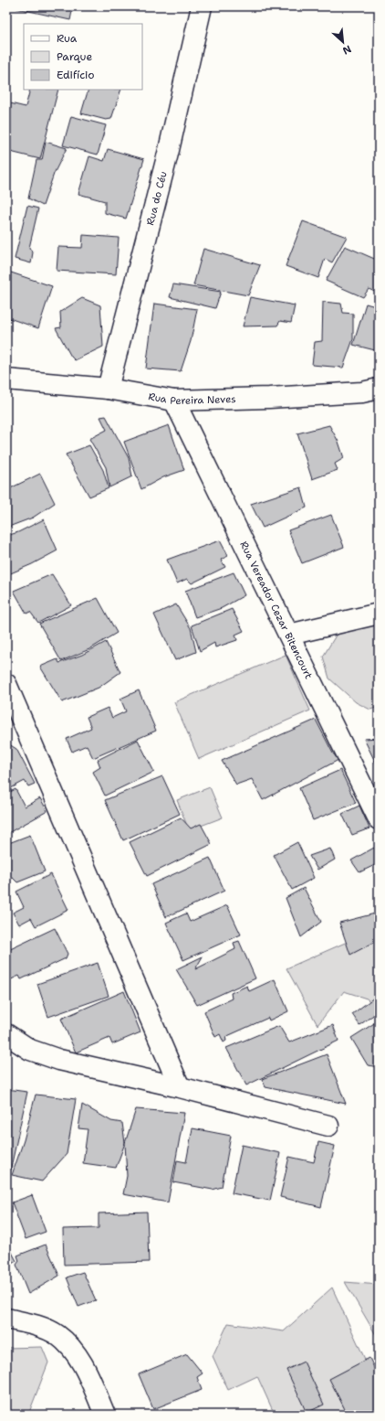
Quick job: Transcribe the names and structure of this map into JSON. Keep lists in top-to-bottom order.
{
  "streets": {
    "street": ["Rua do Céu", "Rua Pereira Neves", "Rua Vereador Cezar Bitencourt"]
  },
  "crossings": [
    ["Rua do Céu", "Rua Pereira Neves"],
    ["Rua Pereira Neves", "Rua Vereador Cezar Bitencourt"]
  ],
  "legend": ["Rua", "Parque", "Edifício"],
  "north": "bottom right"
}
